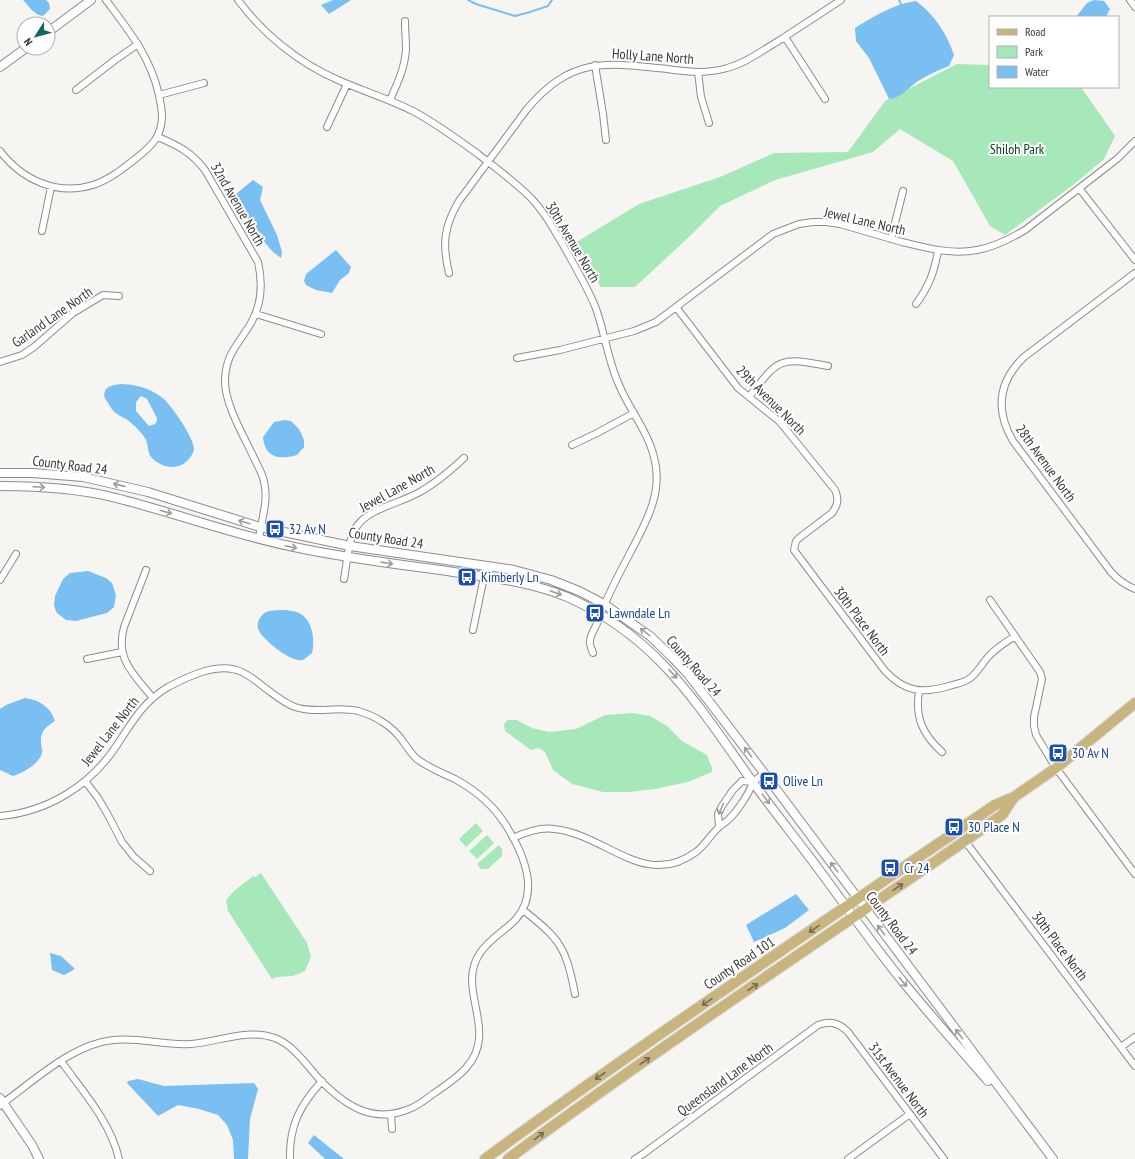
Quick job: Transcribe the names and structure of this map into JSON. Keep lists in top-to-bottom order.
{
  "streets": {
    "main road": ["County Road 101"],
    "street": [
      "Holly Lane North",
      "32nd Avenue North",
      "Jewel Lane North",
      "30th Avenue North",
      "Garland Lane North",
      "29th Avenue North",
      "28th Avenue North",
      "County Road 24",
      "30th Place North",
      "Queensland Lane North",
      "31st Avenue North"
    ]
  },
  "crossings": [
    ["Holly Lane North", "30th Avenue North"],
    ["32nd Avenue North", "County Road 24"],
    ["Jewel Lane North", "30th Avenue North"],
    ["Jewel Lane North", "29th Avenue North"],
    ["Jewel Lane North", "County Road 24"],
    ["30th Avenue North", "County Road 24"],
    ["29th Avenue North", "30th Place North"],
    ["County Road 24", "County Road 101"],
    ["30th Place North", "County Road 101"],
    ["Queensland Lane North", "31st Avenue North"]
  ],
  "parks": ["Shiloh Park"],
  "places": {
    "bus stop": [
      "32 Av N",
      "Kimberly Ln",
      "Lawndale Ln",
      "30 Av N",
      "Olive Ln",
      "30 Place N",
      "Cr 24"
    ]
  },
  "legend": ["Road", "Park", "Water"],
  "north": "bottom left"
}
